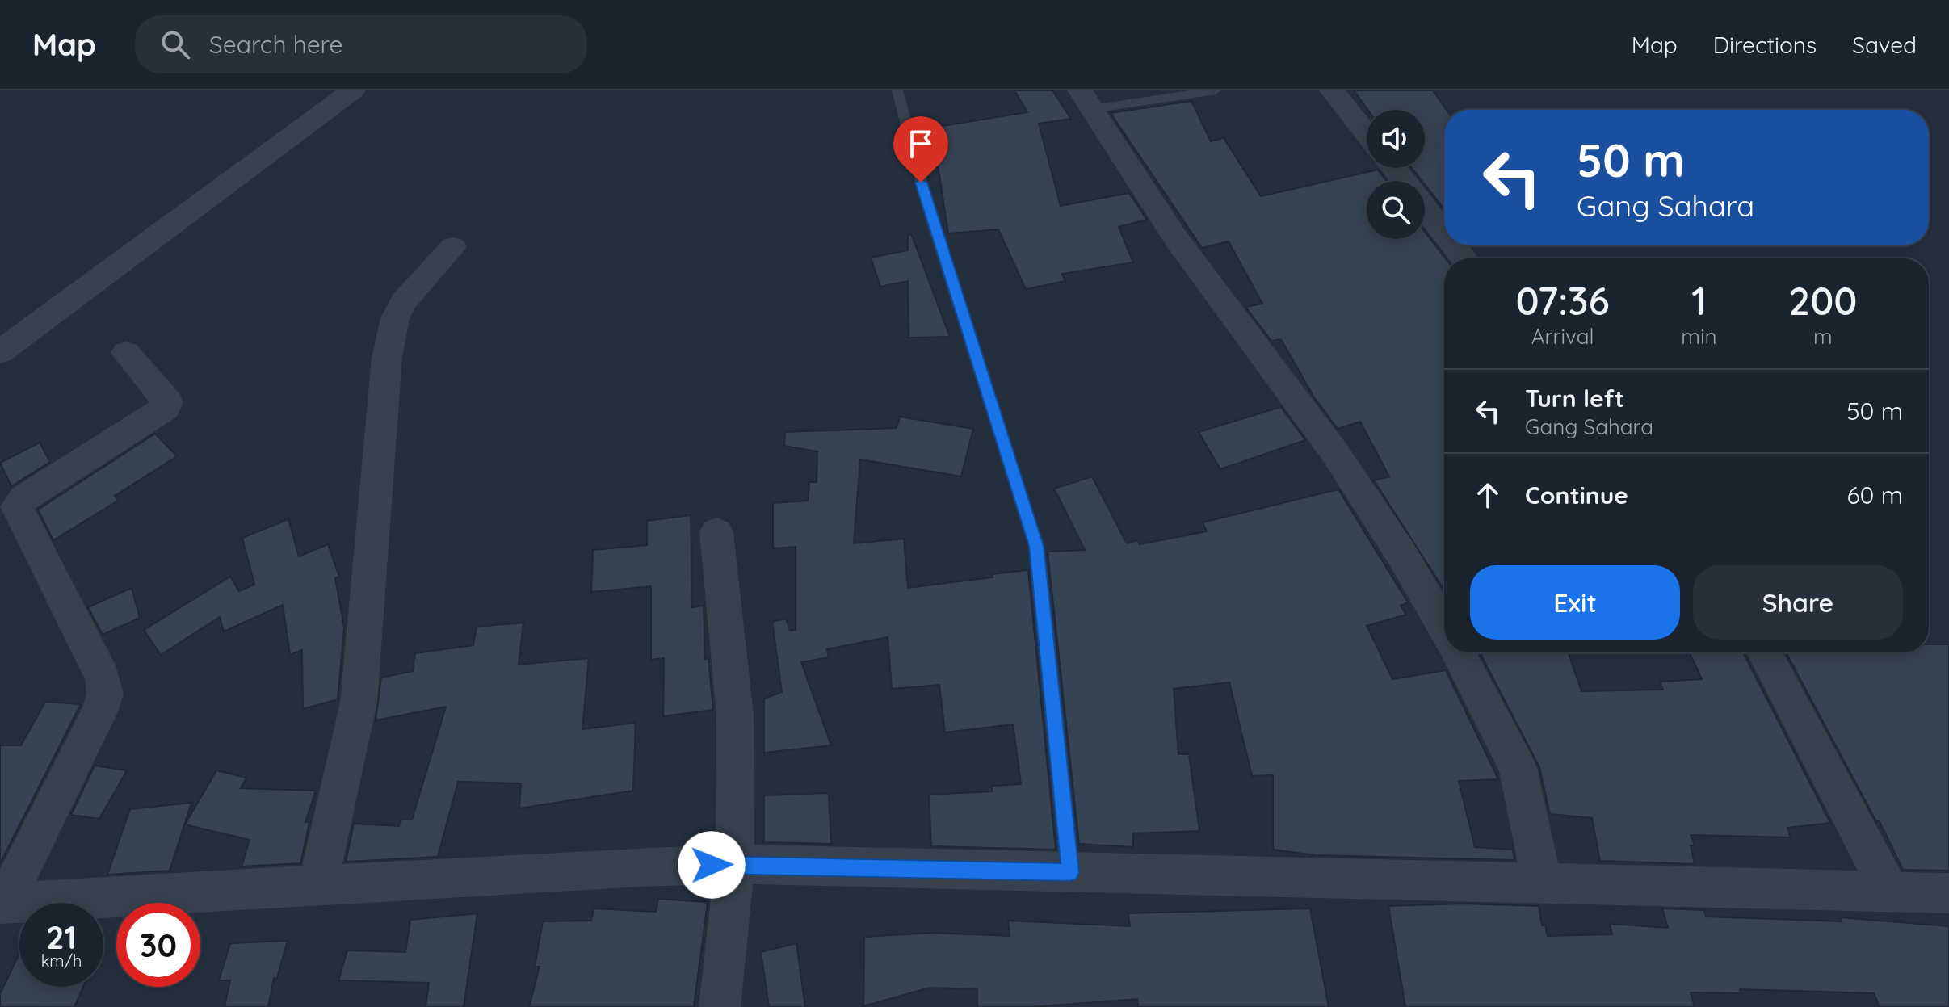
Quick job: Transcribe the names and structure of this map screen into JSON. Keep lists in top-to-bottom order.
{
  "page": {
    "header": "Map",
    "search": "Search here",
    "nav": ["Map", "Directions", "Saved"],
    "turn": ["50 m", "Gang Sahara"],
    "eta": [
      "07:36",
      "Arrival",
      "1",
      "min",
      "200",
      "m"
    ],
    "list": [
      {
        "name": "Turn left",
        "note": "Gang Sahara",
        "value": "50 m"
      },
      {
        "name": "Continue",
        "value": "60 m"
      }
    ],
    "buttons": ["Exit", "Share"],
    "speed": "21 km/h",
    "limit": "30"
  }
}
